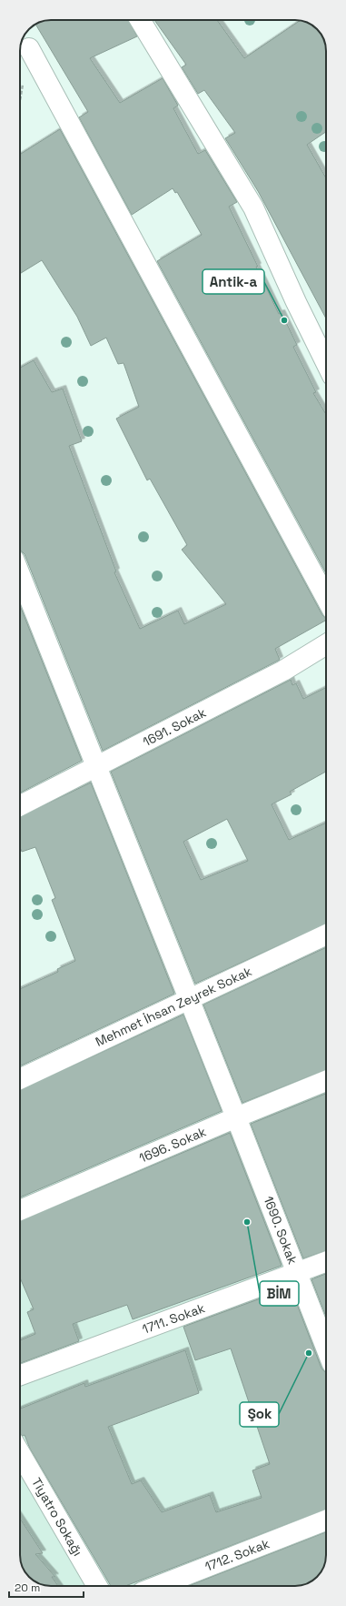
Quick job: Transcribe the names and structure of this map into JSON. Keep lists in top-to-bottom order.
{
  "streets": {
    "street": [
      "1691. Sokak",
      "Mehmet İhsan Zeyrek Sokak",
      "1696. Sokak",
      "1690. Sokak",
      "1711. Sokak",
      "Tiyatro Sokağı",
      "1712. Sokak"
    ]
  },
  "crossings": [
    ["1691. Sokak", "1690. Sokak"],
    ["Mehmet İhsan Zeyrek Sokak", "1690. Sokak"],
    ["1696. Sokak", "1690. Sokak"],
    ["1690. Sokak", "1711. Sokak"]
  ],
  "places": ["Antik-a", "BİM", "Şok"],
  "scale_bar": "20 m"
}
